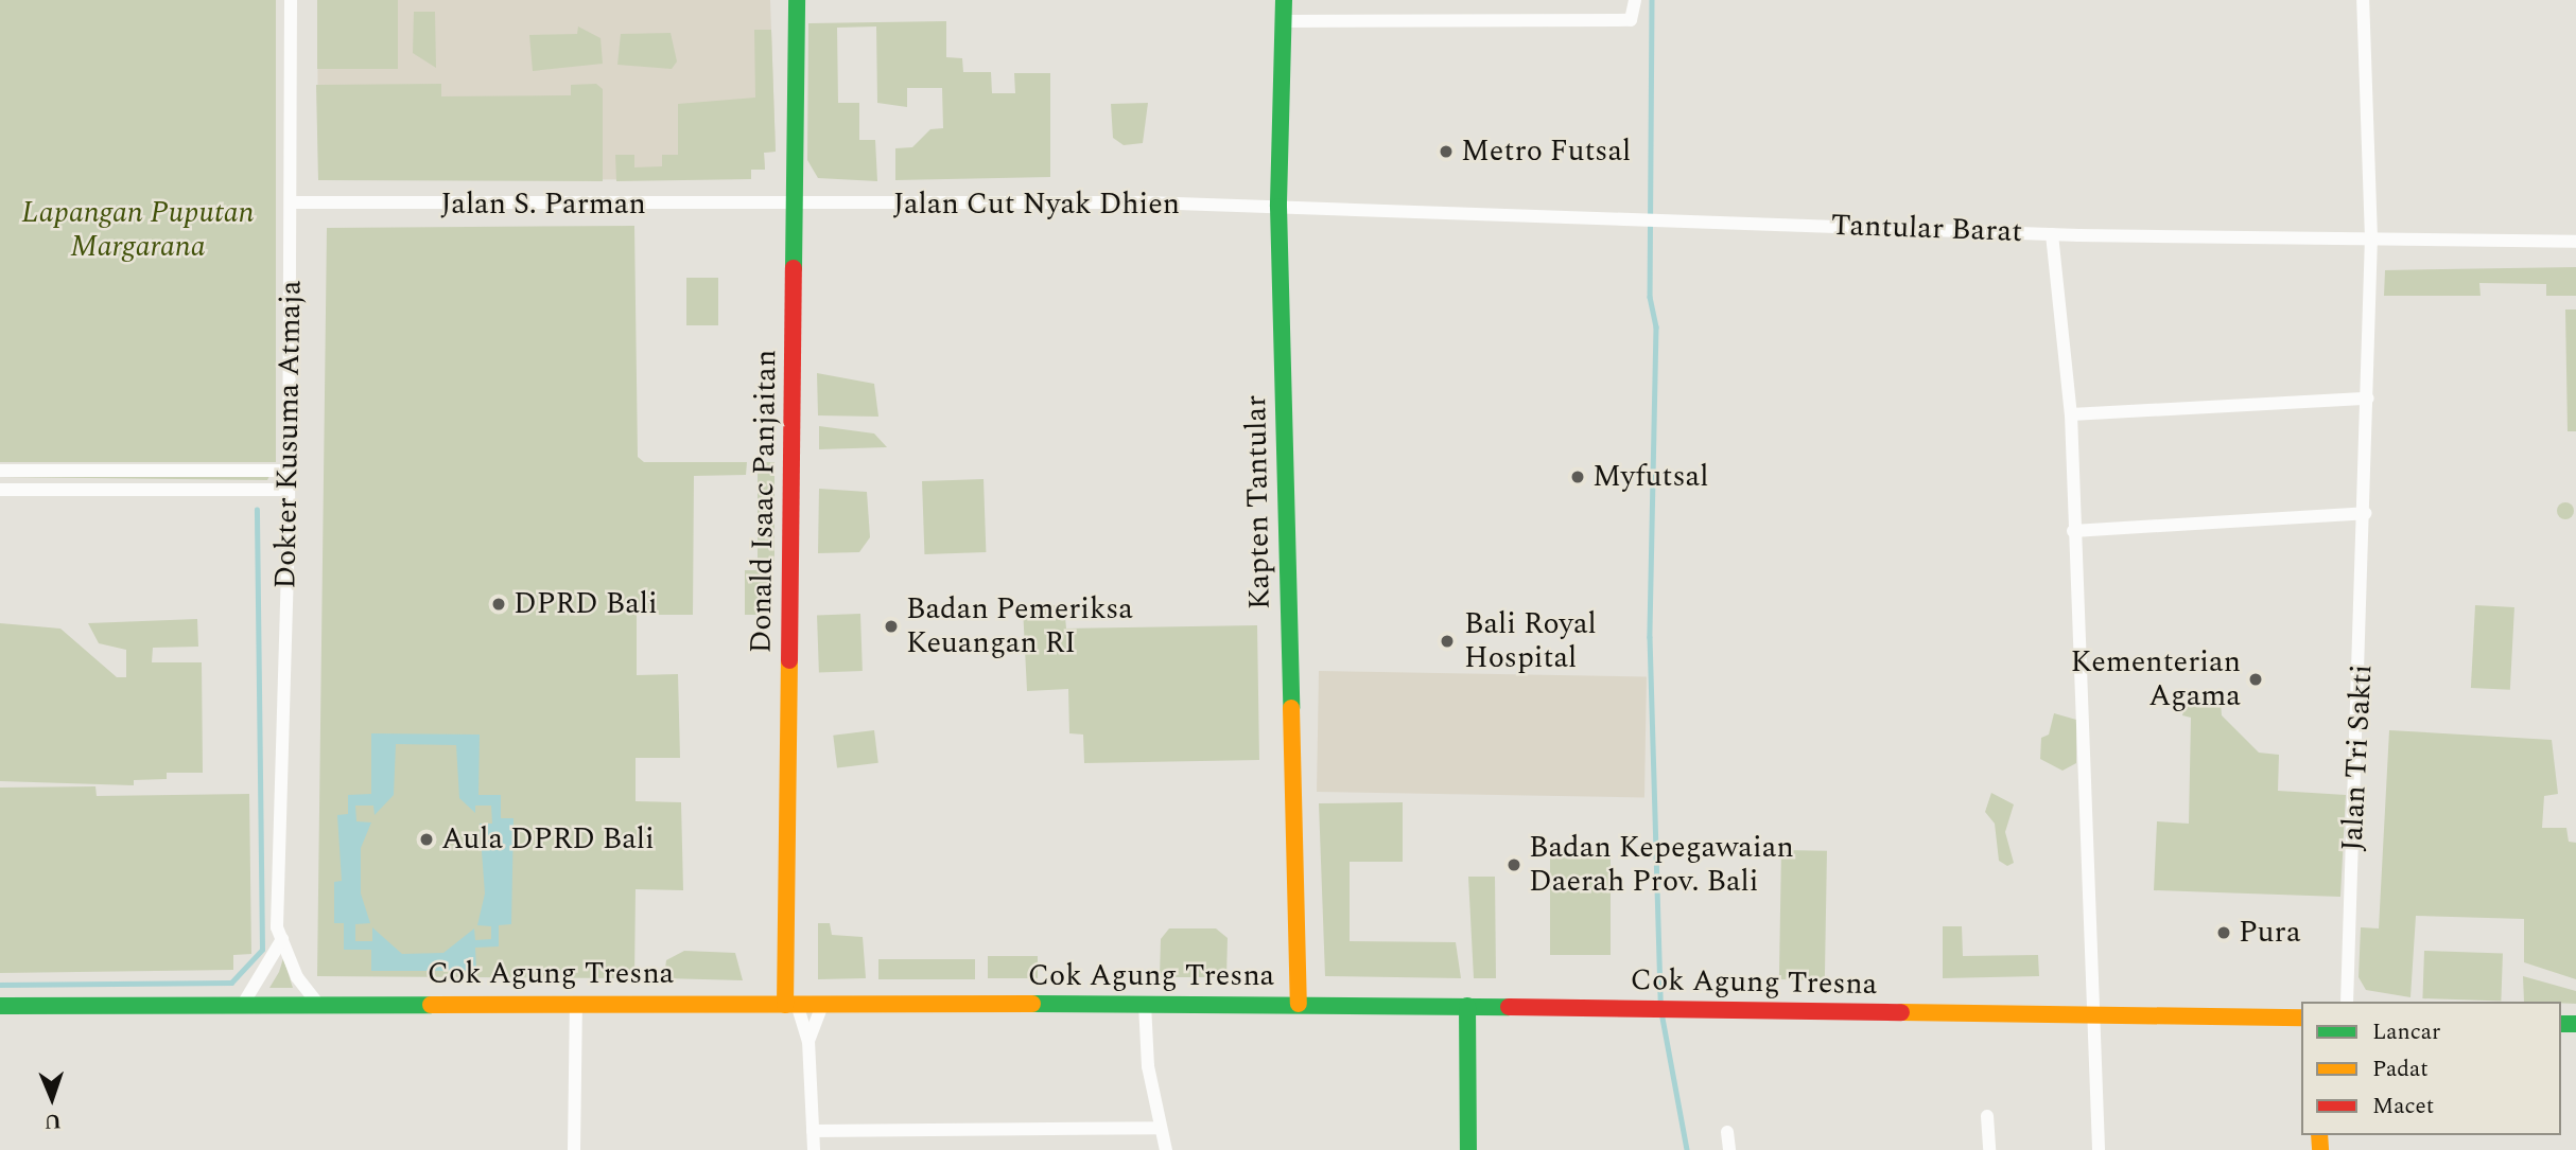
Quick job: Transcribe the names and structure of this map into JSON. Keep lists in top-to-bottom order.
{
  "streets": {
    "main road": ["Donald Isaac Panjaitan", "Kapten Tantular", "Cok Agung Tresna"],
    "street": [
      "Jalan S. Parman",
      "Jalan Cut Nyak Dhien",
      "Tantular Barat",
      "Dokter Kusuma Atmaja",
      "Jalan Tri Sakti"
    ]
  },
  "crossings": [
    ["Jalan S. Parman", "Jalan Cut Nyak Dhien"],
    ["Jalan S. Parman", "Dokter Kusuma Atmaja"],
    ["Jalan S. Parman", "Donald Isaac Panjaitan"],
    ["Jalan Cut Nyak Dhien", "Tantular Barat"],
    ["Jalan Cut Nyak Dhien", "Donald Isaac Panjaitan"],
    ["Jalan Cut Nyak Dhien", "Kapten Tantular"],
    ["Tantular Barat", "Kapten Tantular"],
    ["Tantular Barat", "Jalan Tri Sakti"],
    ["Dokter Kusuma Atmaja", "Cok Agung Tresna"],
    ["Donald Isaac Panjaitan", "Cok Agung Tresna"],
    ["Kapten Tantular", "Cok Agung Tresna"]
  ],
  "parks": ["Lapangan Puputan Margarana"],
  "places": [
    "Metro Futsal",
    "Myfutsal",
    "DPRD Bali",
    "Badan Pemeriksa Keuangan RI",
    "Bali Royal Hospital",
    "Kementerian Agama",
    "Aula DPRD Bali",
    "Badan Kepegawaian Daerah Prov. Bali",
    "Pura"
  ],
  "legend": ["Lancar", "Padat", "Macet"],
  "north": "bottom"
}
